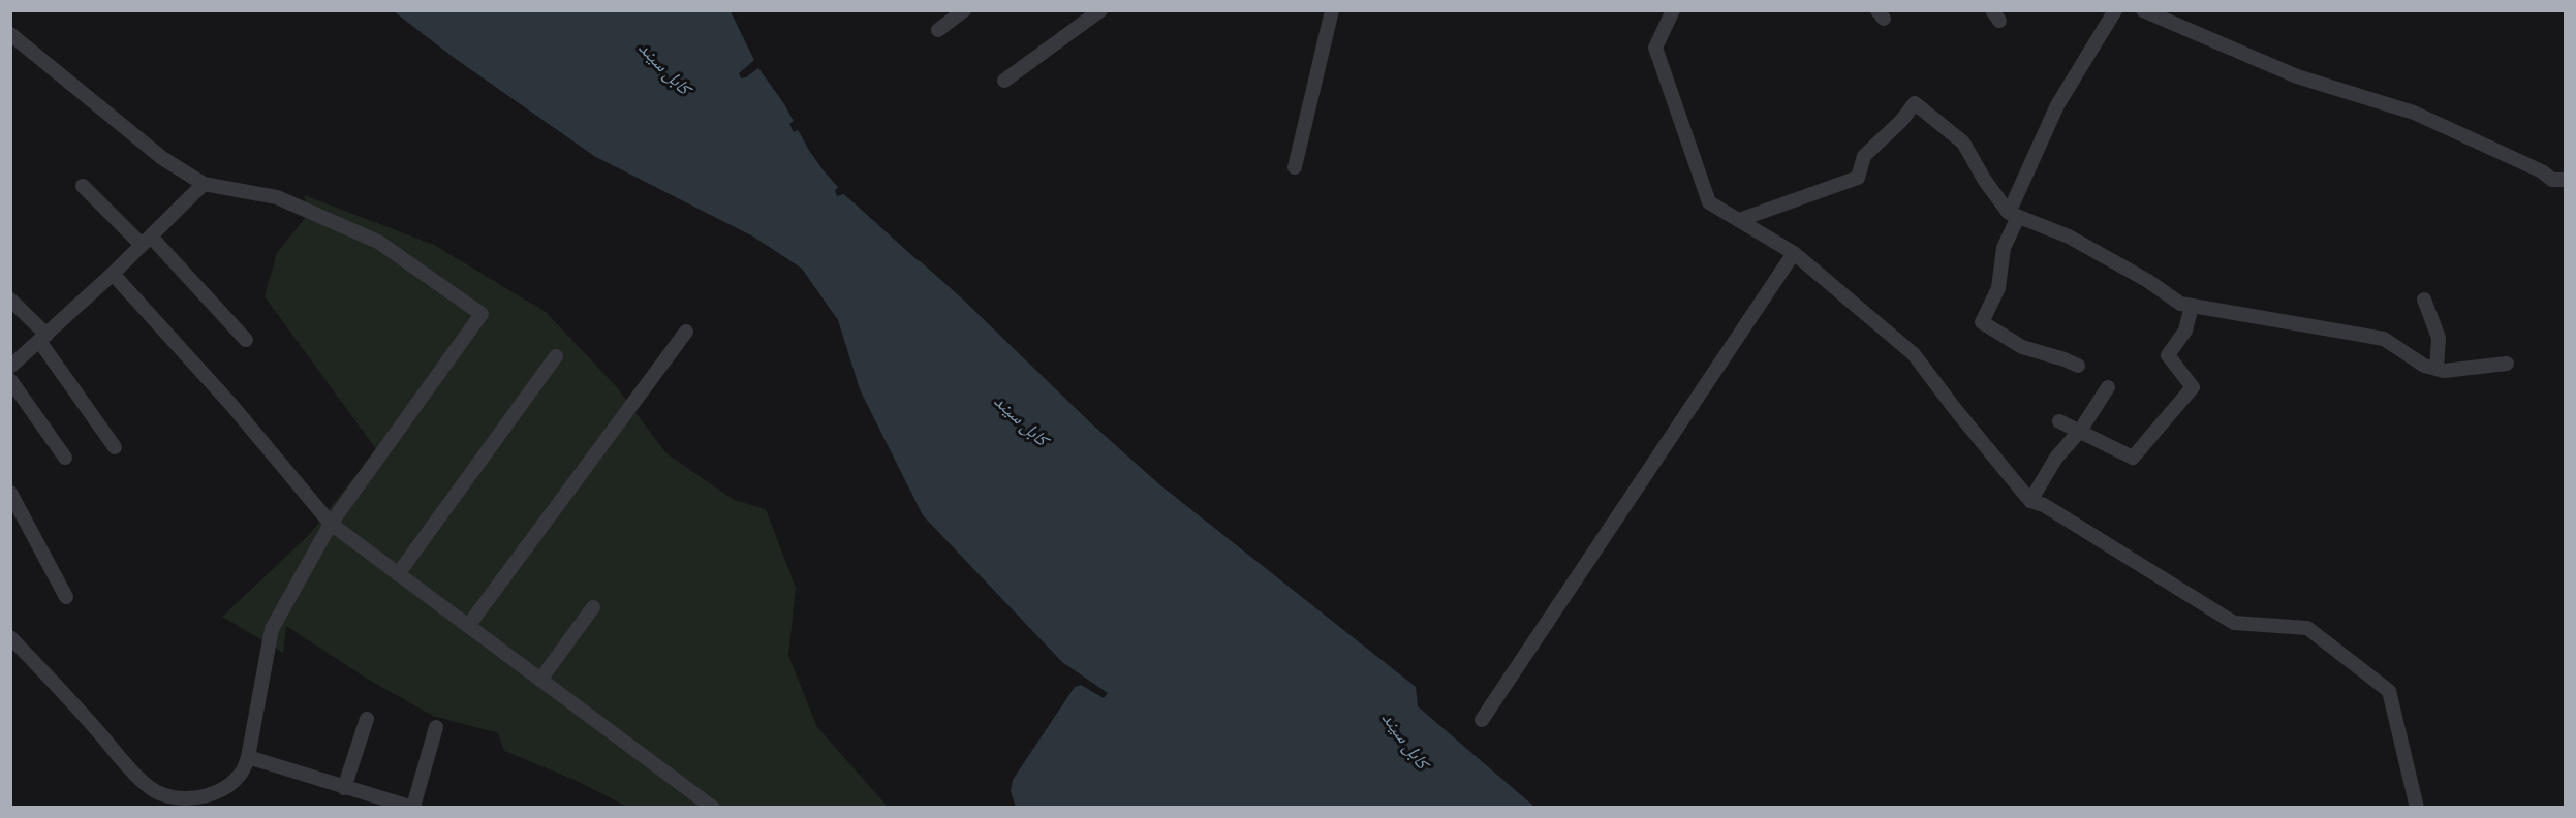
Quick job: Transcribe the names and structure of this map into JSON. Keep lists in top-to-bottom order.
{
  "water": ["کابل سيند"]
}
